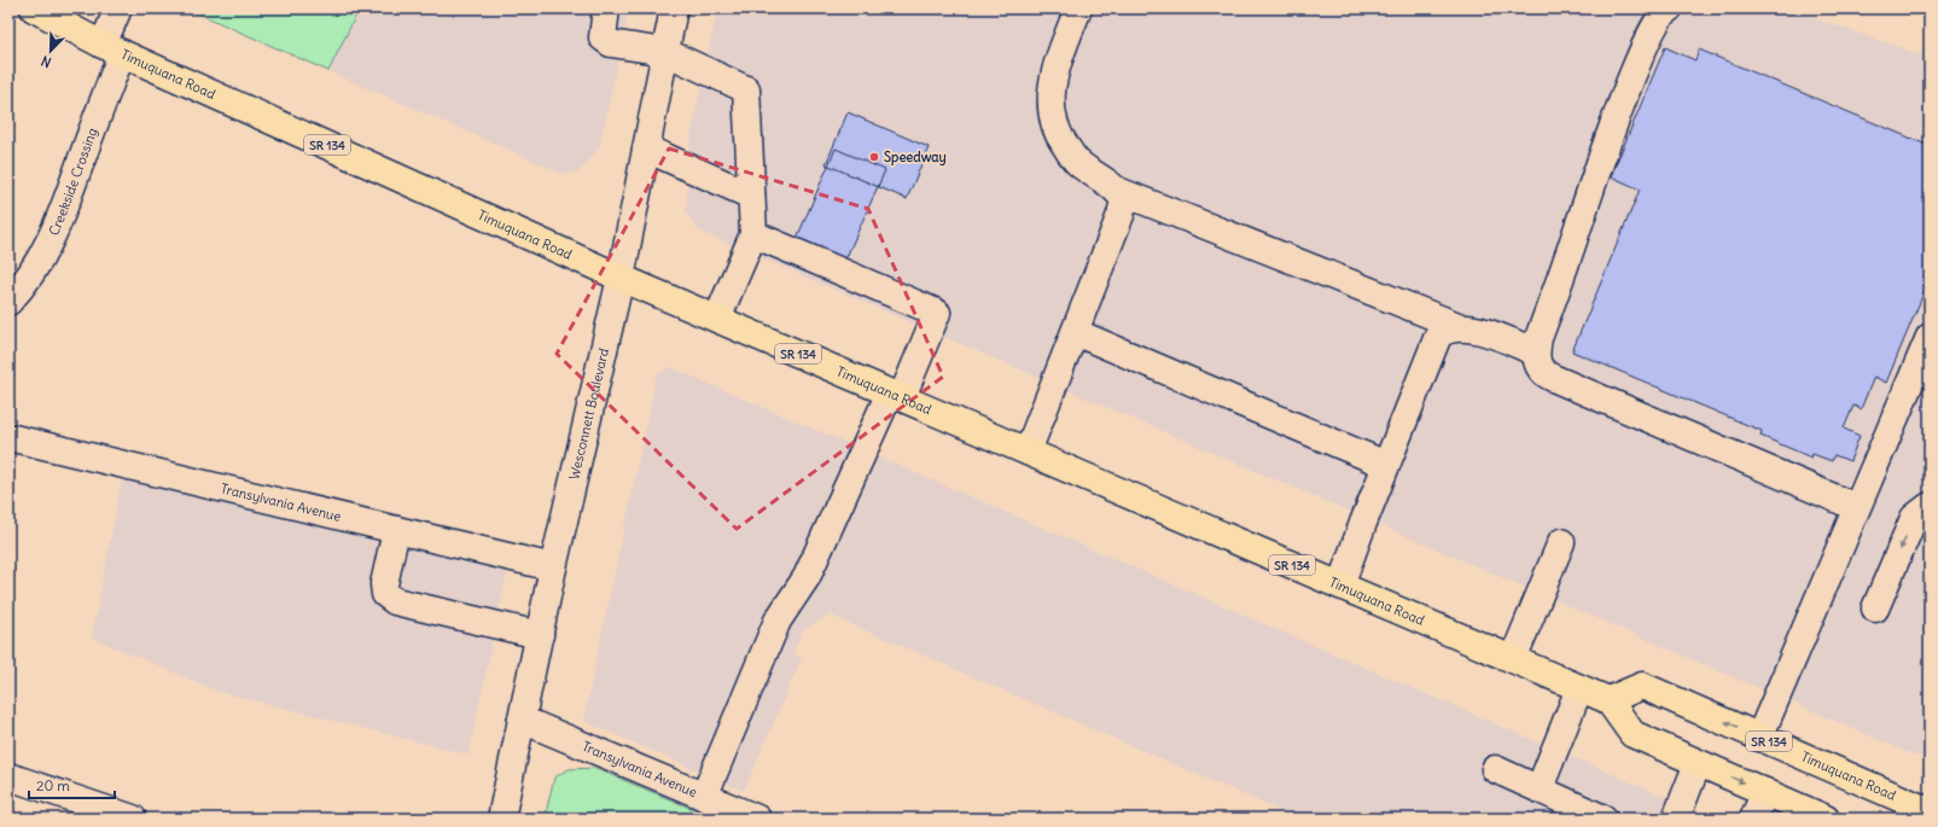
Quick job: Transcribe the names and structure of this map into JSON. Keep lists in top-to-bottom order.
{
  "streets": {
    "main road": ["Timuquana Road", "SR 134"],
    "street": ["Creekside Crossing", "Wesconnett Boulevard", "Transylvania Avenue"]
  },
  "crossings": [
    ["Timuquana Road", "Creekside Crossing"],
    ["Timuquana Road", "Wesconnett Boulevard"],
    ["Wesconnett Boulevard", "Transylvania Avenue"]
  ],
  "places": ["Speedway"],
  "scale_bar": "20 m",
  "north": "bottom left"
}
